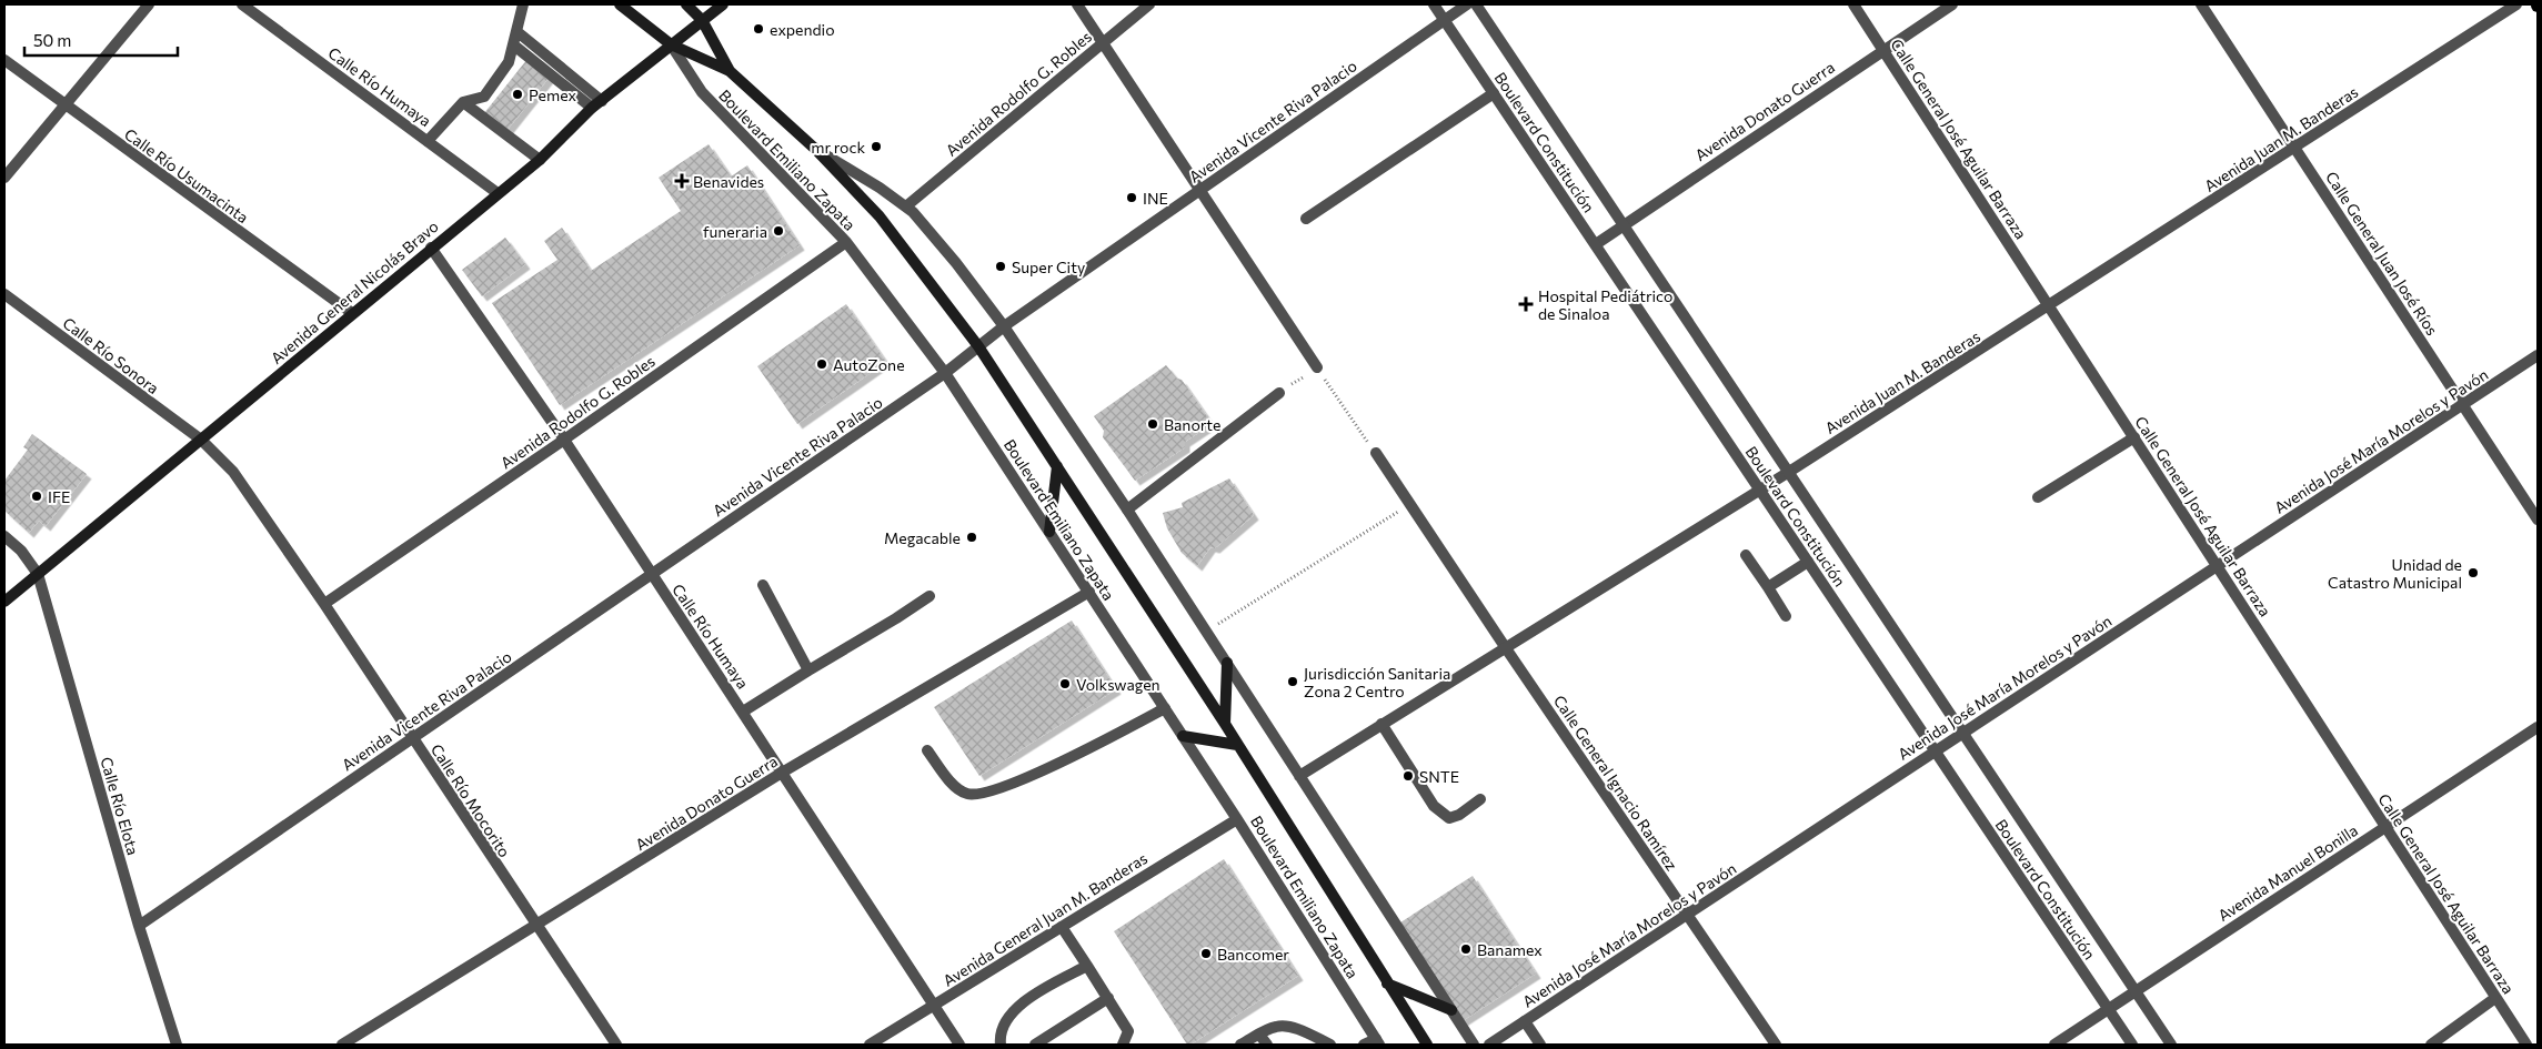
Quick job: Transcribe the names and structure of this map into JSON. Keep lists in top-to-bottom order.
{
  "streets": {
    "main road": ["Boulevard Emiliano Zapata", "Avenida General Nicolás Bravo"],
    "street": [
      "Calle Río Humaya",
      "Avenida Rodolfo G. Robles",
      "Avenida Donato Guerra",
      "Avenida Vicente Riva Palacio",
      "Calle General José Aguilar Barraza",
      "Avenida Juan M. Banderas",
      "Boulevard Constitución",
      "Calle Río Usumacinta",
      "Calle General Juan José Ríos",
      "Calle Río Sonora",
      "Avenida José María Morelos y Pavón",
      "Calle General Ignacio Ramírez",
      "Calle Río Mocorito",
      "Calle Río Elota",
      "Avenida Manuel Bonilla",
      "Avenida General Juan M. Banderas"
    ]
  },
  "crossings": [
    ["Calle Río Humaya", "Avenida Rodolfo G. Robles"],
    ["Calle Río Humaya", "Avenida Donato Guerra"],
    ["Calle Río Humaya", "Avenida Vicente Riva Palacio"],
    ["Calle Río Humaya", "Avenida General Nicolás Bravo"],
    ["Calle Río Humaya", "Avenida General Juan M. Banderas"],
    ["Avenida Rodolfo G. Robles", "Boulevard Emiliano Zapata"],
    ["Avenida Rodolfo G. Robles", "Calle Río Mocorito"],
    ["Avenida Donato Guerra", "Calle General José Aguilar Barraza"],
    ["Avenida Donato Guerra", "Boulevard Constitución"],
    ["Avenida Donato Guerra", "Boulevard Emiliano Zapata"],
    ["Avenida Donato Guerra", "Calle Río Mocorito"],
    ["Avenida Vicente Riva Palacio", "Boulevard Constitución"],
    ["Avenida Vicente Riva Palacio", "Boulevard Emiliano Zapata"],
    ["Avenida Vicente Riva Palacio", "Calle Río Mocorito"],
    ["Avenida Vicente Riva Palacio", "Calle Río Elota"],
    ["Calle General José Aguilar Barraza", "Avenida Juan M. Banderas"],
    ["Calle General José Aguilar Barraza", "Avenida José María Morelos y Pavón"],
    ["Calle General José Aguilar Barraza", "Avenida Manuel Bonilla"],
    ["Avenida Juan M. Banderas", "Boulevard Constitución"],
    ["Avenida Juan M. Banderas", "Boulevard Emiliano Zapata"],
    ["Avenida Juan M. Banderas", "Calle General Juan José Ríos"],
    ["Avenida Juan M. Banderas", "Calle General Ignacio Ramírez"],
    ["Boulevard Constitución", "Avenida José María Morelos y Pavón"],
    ["Boulevard Constitución", "Avenida Manuel Bonilla"],
    ["Boulevard Emiliano Zapata", "Avenida General Nicolás Bravo"],
    ["Boulevard Emiliano Zapata", "Avenida General Juan M. Banderas"],
    ["Calle Río Usumacinta", "Avenida General Nicolás Bravo"],
    ["Calle General Juan José Ríos", "Avenida José María Morelos y Pavón"],
    ["Avenida General Nicolás Bravo", "Calle Río Sonora"],
    ["Avenida General Nicolás Bravo", "Calle Río Mocorito"],
    ["Avenida General Nicolás Bravo", "Calle Río Elota"],
    ["Calle Río Sonora", "Calle Río Mocorito"],
    ["Avenida José María Morelos y Pavón", "Calle General Ignacio Ramírez"]
  ],
  "places": {
    "other": [
      "expendio",
      "Pemex",
      "mr rock",
      "INE",
      "funeraria",
      "Super City",
      "AutoZone",
      "Banorte",
      "IFE",
      "Megacable",
      "Unidad de Catastro Municipal",
      "Jurisdicción Sanitaria Zona 2 Centro",
      "Volkswagen",
      "SNTE",
      "Banamex",
      "Bancomer"
    ],
    "health": ["Benavides", "Hospital Pediátrico de Sinaloa"]
  },
  "scale_bar": "50 m"
}
